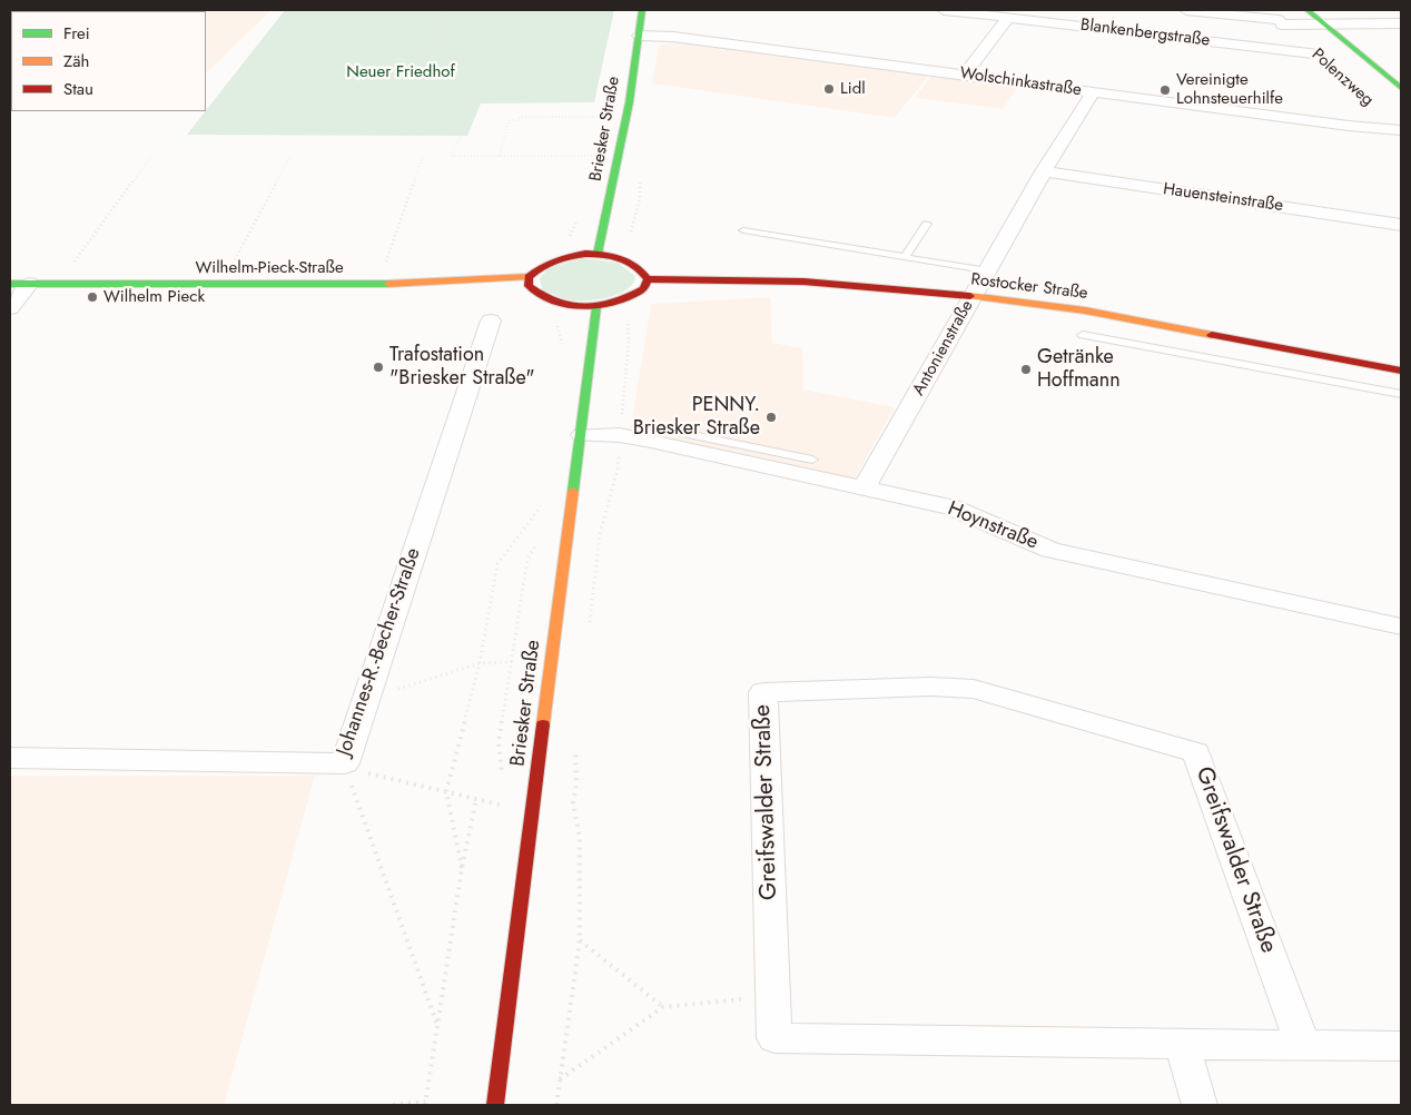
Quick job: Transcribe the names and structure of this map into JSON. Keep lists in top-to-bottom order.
{
  "streets": {
    "main road": ["Briesker Straße", "Wilhelm-Pieck-Straße", "Rostocker Straße"],
    "street": [
      "Blankenbergstraße",
      "Polenzweg",
      "Wolschinkastraße",
      "Hauensteinstraße",
      "Antonienstraße",
      "Hoynstraße",
      "Johannes-R.-Becher-Straße",
      "Greifswalder Straße"
    ]
  },
  "crossings": [
    ["Blankenbergstraße", "Polenzweg"],
    ["Polenzweg", "Wolschinkastraße"],
    ["Wolschinkastraße", "Briesker Straße"],
    ["Wolschinkastraße", "Antonienstraße"],
    ["Briesker Straße", "Hoynstraße"],
    ["Hauensteinstraße", "Antonienstraße"],
    ["Rostocker Straße", "Antonienstraße"],
    ["Antonienstraße", "Hoynstraße"]
  ],
  "parks": ["Neuer Friedhof"],
  "places": [
    "Lidl",
    "Vereinigte Lohnsteuerhilfe",
    "Wilhelm Pieck",
    "Trafostation \"Briesker Straße\"",
    "Getränke Hoffmann",
    "PENNY. Briesker Straße"
  ],
  "legend": ["Frei", "Zäh", "Stau"]
}
